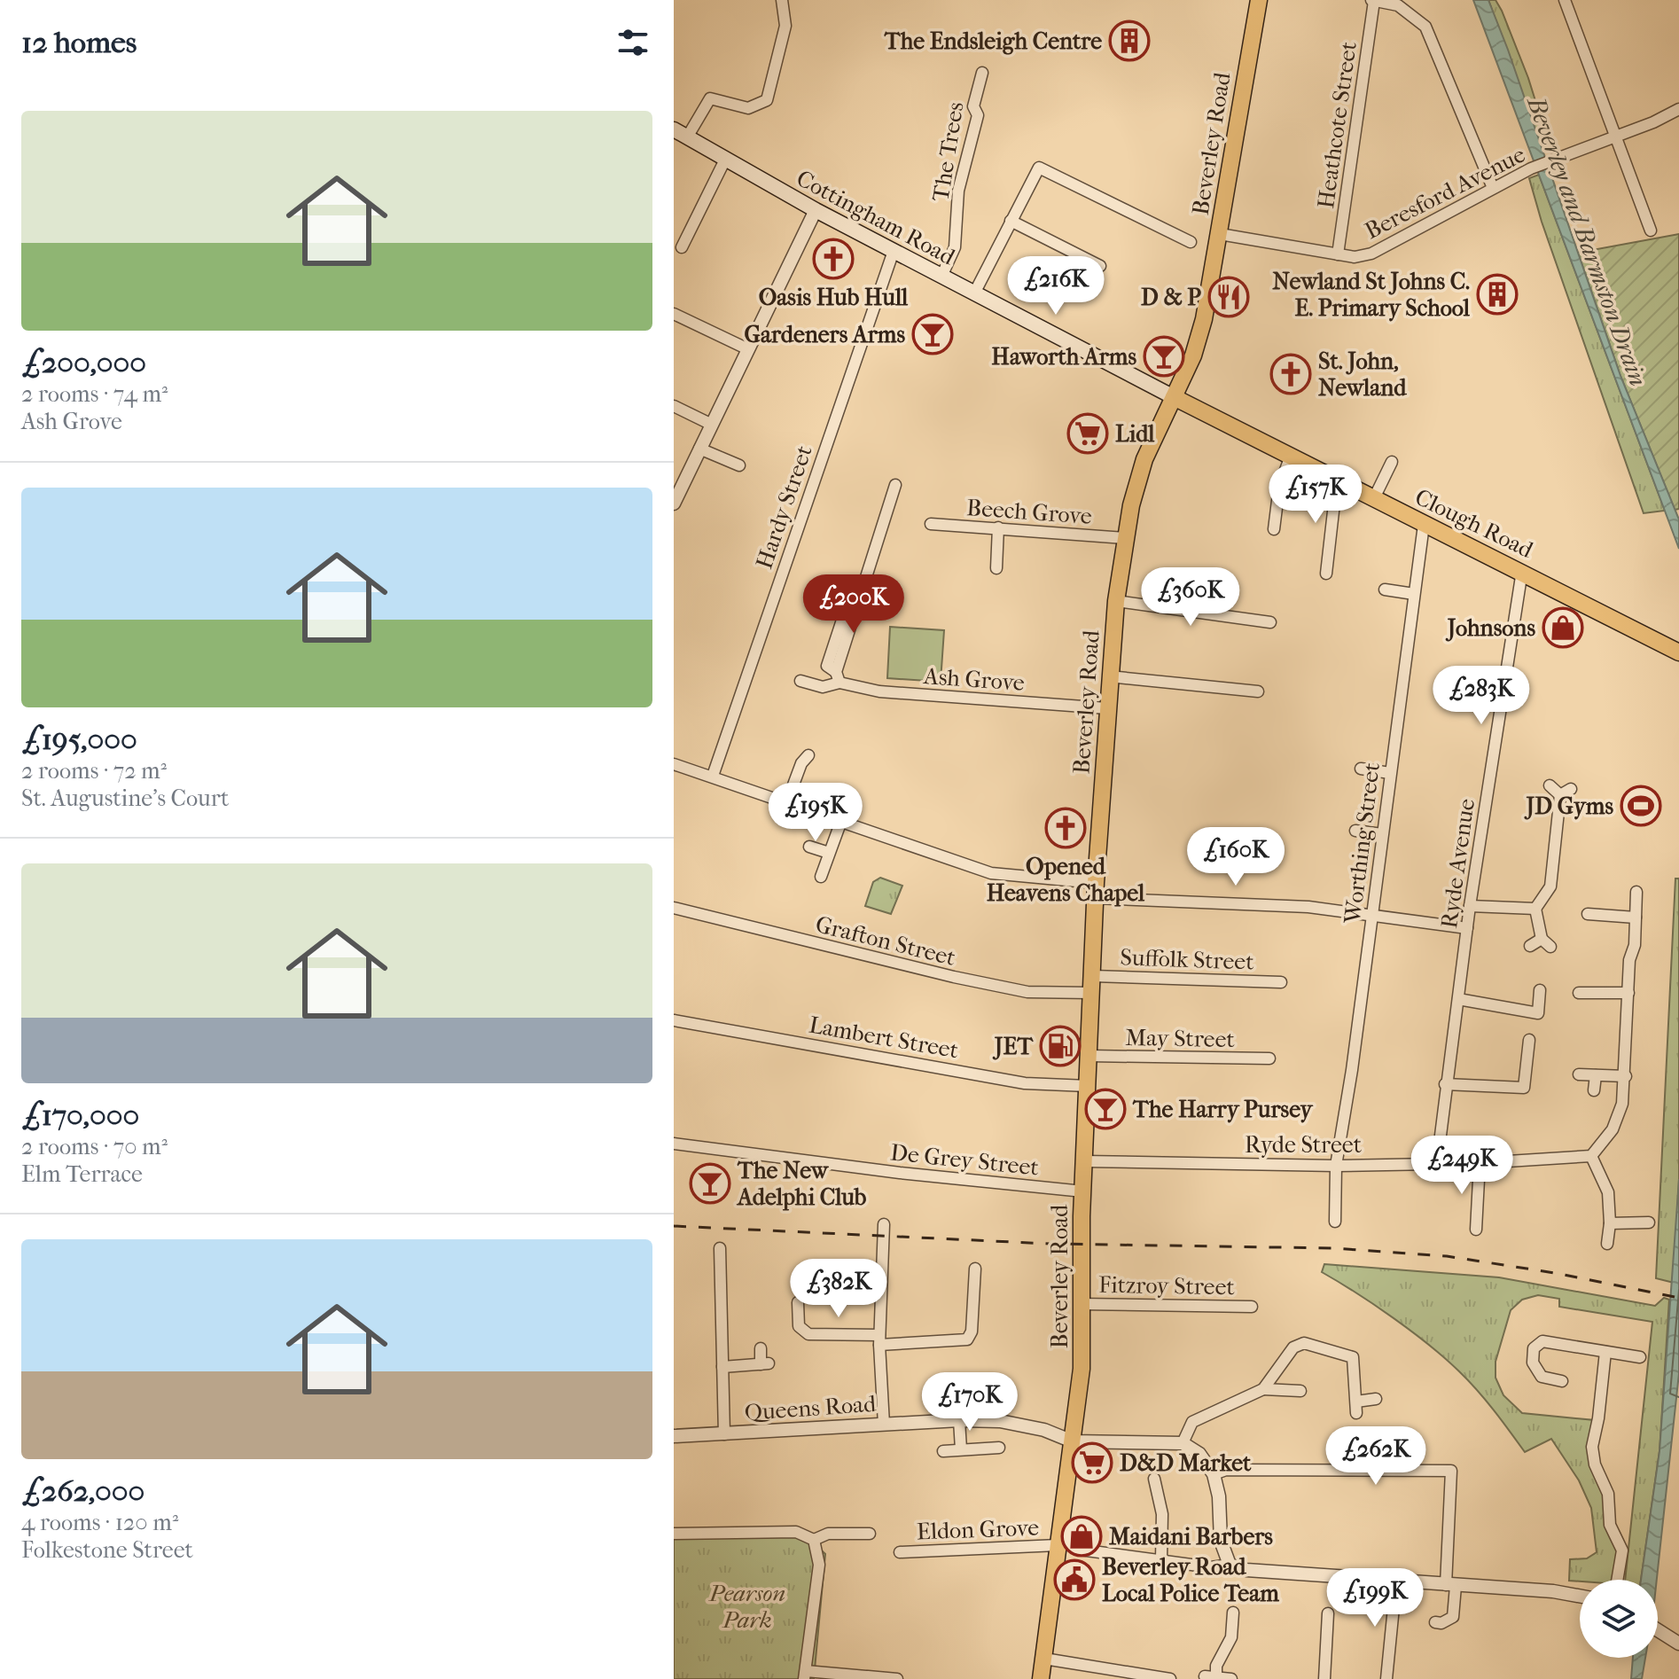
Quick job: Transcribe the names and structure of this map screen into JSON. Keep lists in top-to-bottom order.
{
  "streets": {
    "main road": ["Beverley Road", "Cottingham Road", "Clough Road"],
    "street": [
      "Heathcote Street",
      "The Trees",
      "Beresford Avenue",
      "Hardy Street",
      "Beech Grove",
      "Ash Grove",
      "Worthing Street",
      "Ryde Avenue",
      "Grafton Street",
      "Suffolk Street",
      "Lambert Street",
      "May Street",
      "Ryde Street",
      "De Grey Street",
      "Fitzroy Street",
      "Queens Road",
      "Eldon Grove"
    ]
  },
  "crossings": [
    ["Heathcote Street", "Beresford Avenue"],
    ["Beverley Road", "Beresford Avenue"],
    ["Beverley Road", "Cottingham Road"],
    ["Beverley Road", "Beech Grove"],
    ["Beverley Road", "Clough Road"],
    ["Beverley Road", "Ash Grove"],
    ["Beverley Road", "Grafton Street"],
    ["Beverley Road", "Suffolk Street"],
    ["Beverley Road", "Lambert Street"],
    ["Beverley Road", "May Street"],
    ["Beverley Road", "Ryde Street"],
    ["Beverley Road", "De Grey Street"],
    ["Beverley Road", "Fitzroy Street"],
    ["Beverley Road", "Queens Road"],
    ["Beverley Road", "Eldon Grove"],
    ["The Trees", "Cottingham Road"],
    ["Cottingham Road", "Hardy Street"],
    ["Cottingham Road", "Clough Road"],
    ["Clough Road", "Worthing Street"],
    ["Clough Road", "Ryde Avenue"],
    ["Worthing Street", "Ryde Street"],
    ["Ryde Avenue", "Ryde Street"]
  ],
  "water": ["Beverley and Barmston Drain"],
  "parks": ["Pearson Park"],
  "places": {
    "building": ["The Endsleigh Centre", "Newland St Johns C. E. Primary School"],
    "church": ["Oasis Hub Hull", "St. John, Newland", "Opened Heavens Chapel"],
    "restaurant": ["D & P"],
    "bar": [
      "Gardeners Arms",
      "Haworth Arms",
      "The Harry Pursey",
      "The New Adelphi Club"
    ],
    "supermarket": ["Lidl", "D&D Market"],
    "shop": ["Johnsons", "Maidani Barbers"],
    "sports": ["JD Gyms"],
    "fuel station": ["JET"],
    "public building": ["Beverley Road Local Police Team"]
  },
  "page": {
    "heading": "12 homes",
    "list": [
      {
        "name": "£200,000",
        "note": "2 rooms · 74 m² · Ash Grove"
      },
      {
        "name": "£195,000",
        "note": "2 rooms · 72 m² · St. Augustine's Court"
      },
      {
        "name": "£170,000",
        "note": "2 rooms · 70 m² · Elm Terrace"
      },
      {
        "name": "£262,000",
        "note": "4 rooms · 120 m² · Folkestone Street"
      }
    ],
    "price": [
      "£216K",
      "£157K",
      "£360K",
      "£200K",
      "£283K",
      "£195K",
      "£160K",
      "£249K",
      "£382K",
      "£170K",
      "£262K",
      "£199K"
    ]
  }
}
